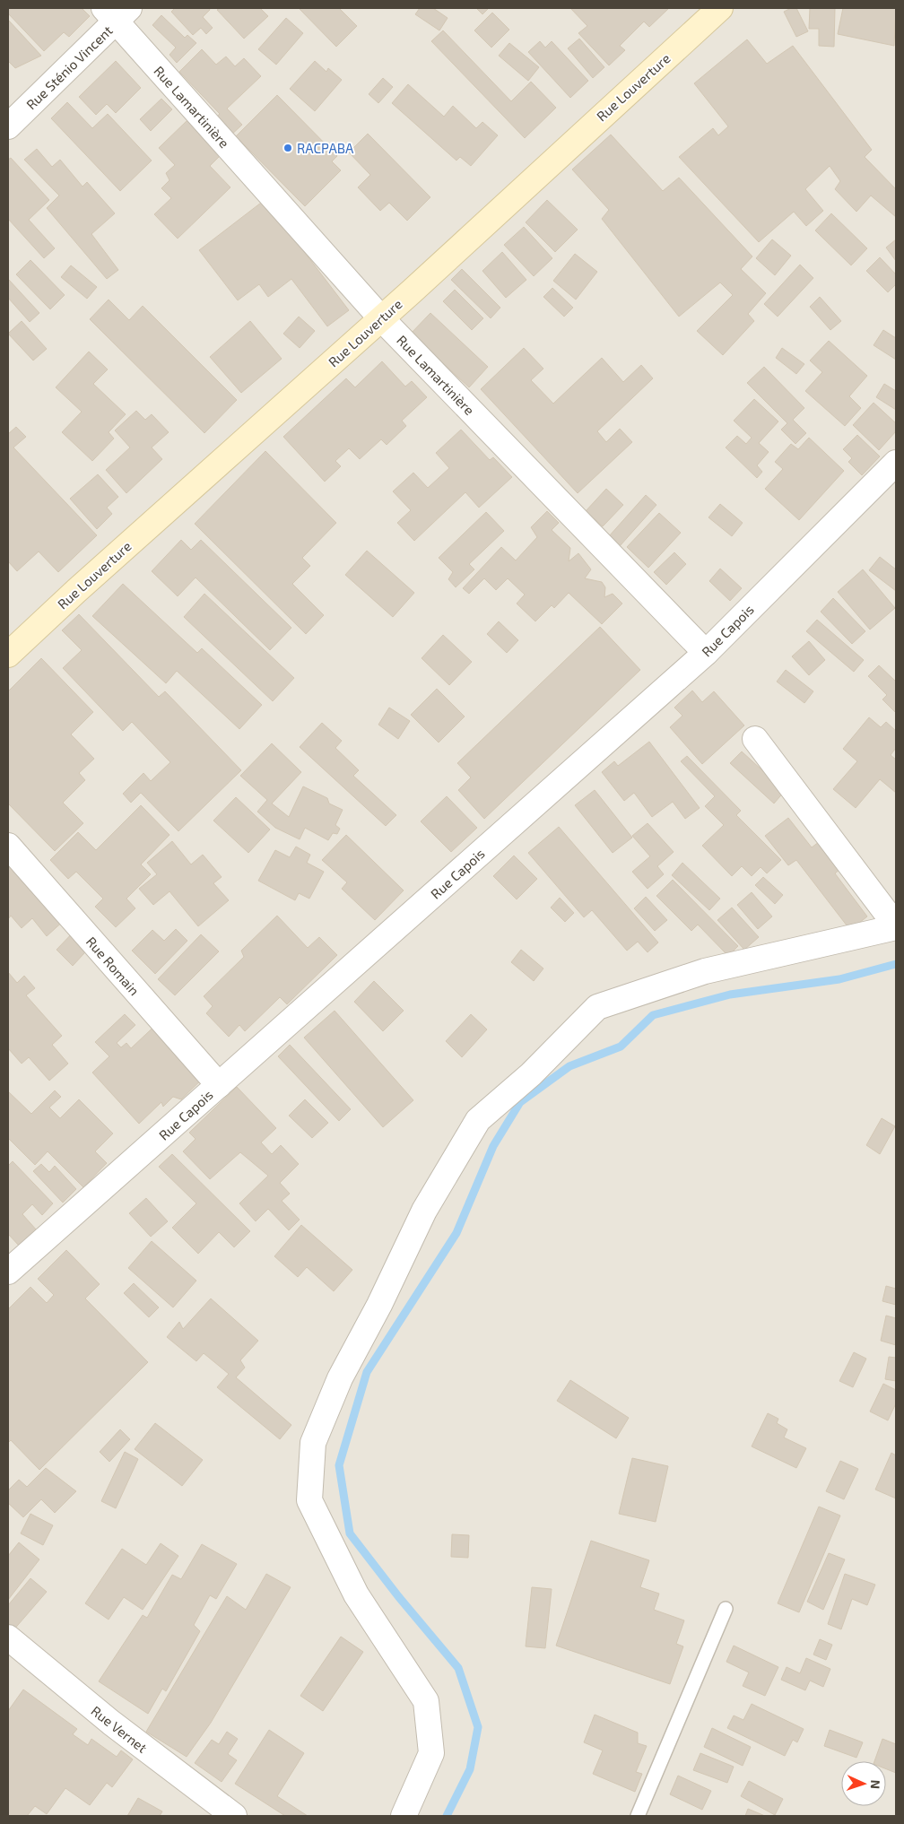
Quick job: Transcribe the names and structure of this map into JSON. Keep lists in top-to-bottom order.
{
  "streets": {
    "main road": ["Rue Louverture"],
    "street": [
      "Rue Sténio Vincent",
      "Rue Lamartinière",
      "Rue Capois",
      "Rue Romain",
      "Rue Vernet"
    ]
  },
  "crossings": [
    ["Rue Sténio Vincent", "Rue Lamartinière"],
    ["Rue Louverture", "Rue Lamartinière"],
    ["Rue Lamartinière", "Rue Capois"],
    ["Rue Capois", "Rue Romain"]
  ],
  "places": ["RACPABA"],
  "north": "right"
}
